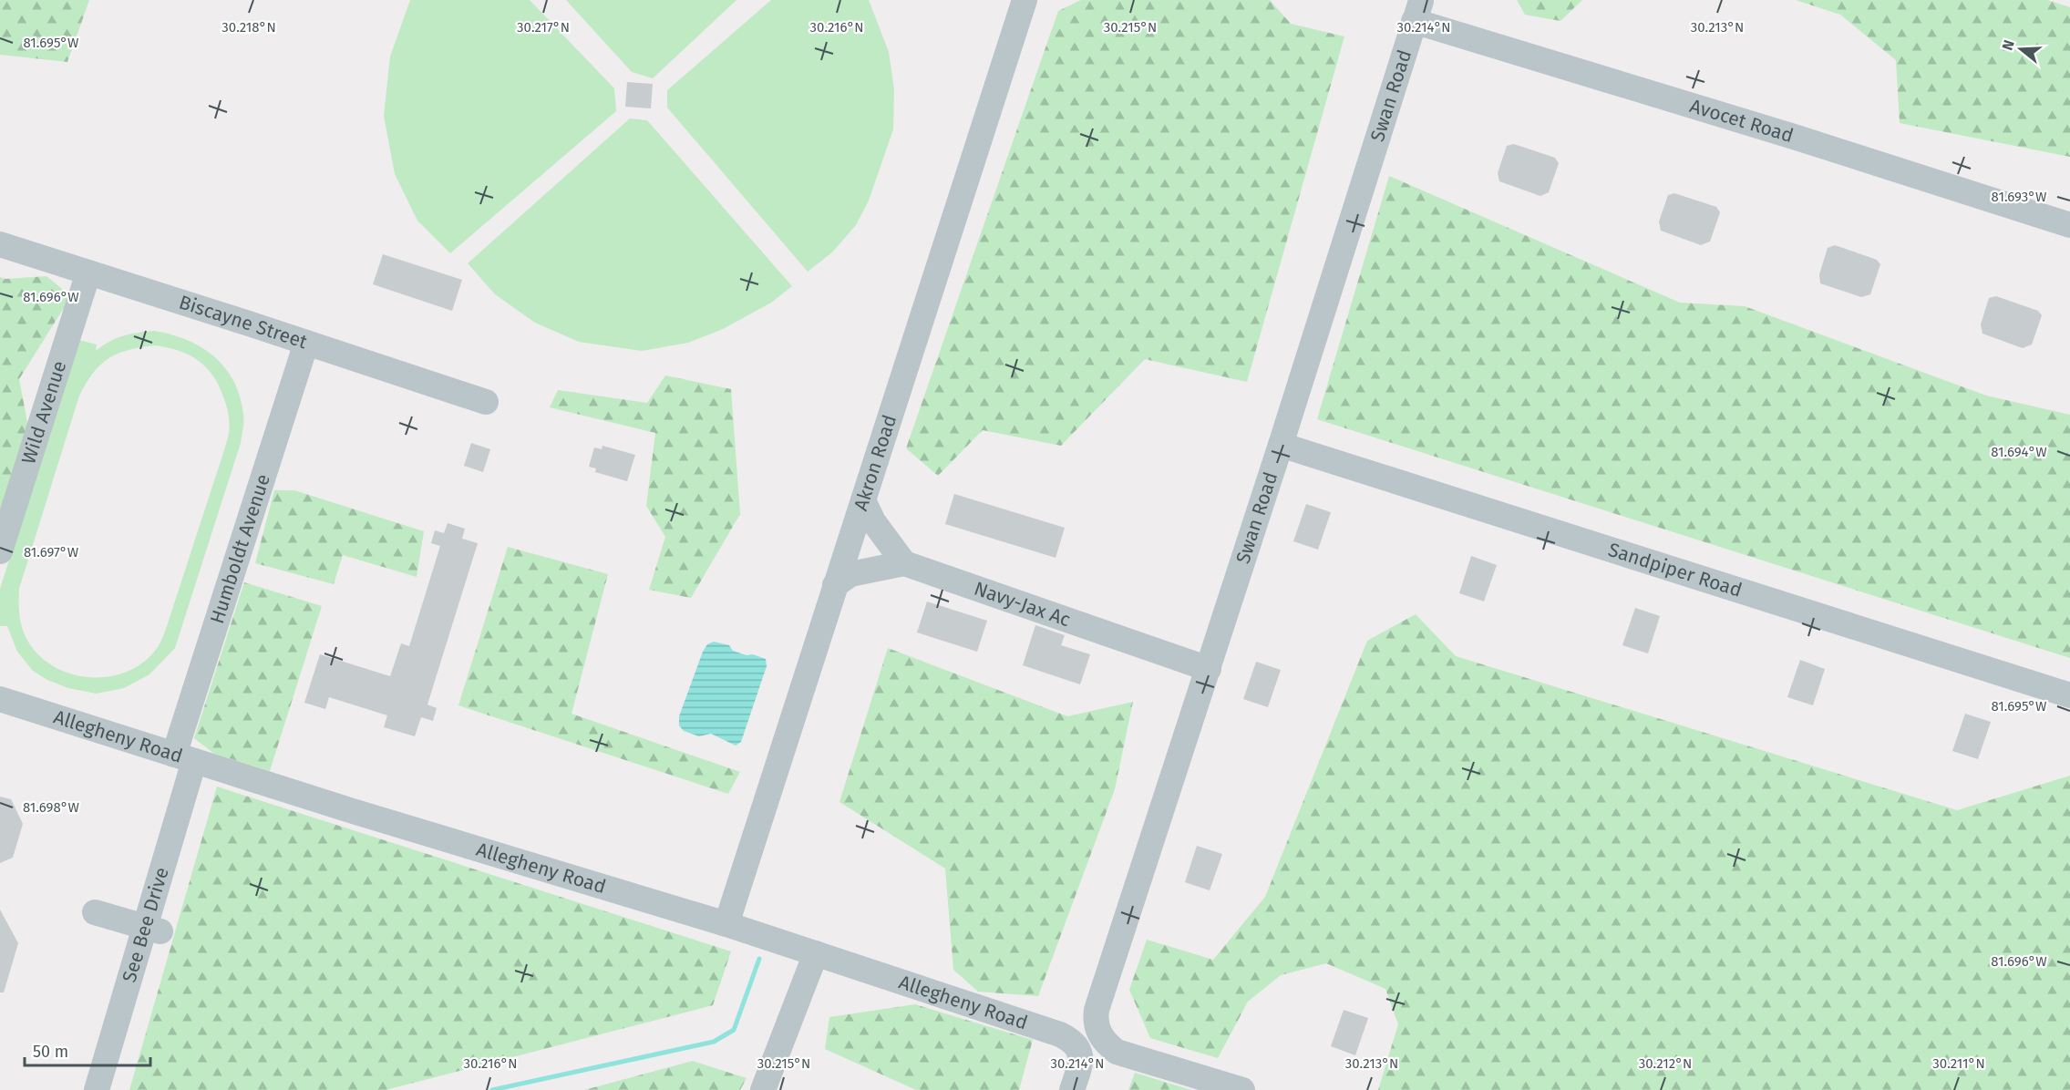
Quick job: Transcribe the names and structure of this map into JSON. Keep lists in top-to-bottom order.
{
  "streets": {
    "street": [
      "Swan Road",
      "Avocet Road",
      "Biscayne Street",
      "Wild Avenue",
      "Akron Road",
      "Humboldt Avenue",
      "Sandpiper Road",
      "Navy-Jax Ac",
      "Allegheny Road",
      "See Bee Drive"
    ]
  },
  "crossings": [
    ["Swan Road", "Avocet Road"],
    ["Swan Road", "Sandpiper Road"],
    ["Swan Road", "Navy-Jax Ac"],
    ["Biscayne Street", "Wild Avenue"],
    ["Biscayne Street", "Humboldt Avenue"],
    ["Akron Road", "Allegheny Road"],
    ["Humboldt Avenue", "Allegheny Road"],
    ["Humboldt Avenue", "See Bee Drive"],
    ["Allegheny Road", "See Bee Drive"]
  ],
  "scale_bar": "50 m",
  "north": "left",
  "coordinates": [
    "30.218°N",
    "30.217°N",
    "30.216°N",
    "30.215°N",
    "30.214°N",
    "30.213°N",
    "81.695°W",
    "81.693°W",
    "81.696°W",
    "81.694°W",
    "81.697°W",
    "81.698°W",
    "30.212°N",
    "30.211°N"
  ]
}
